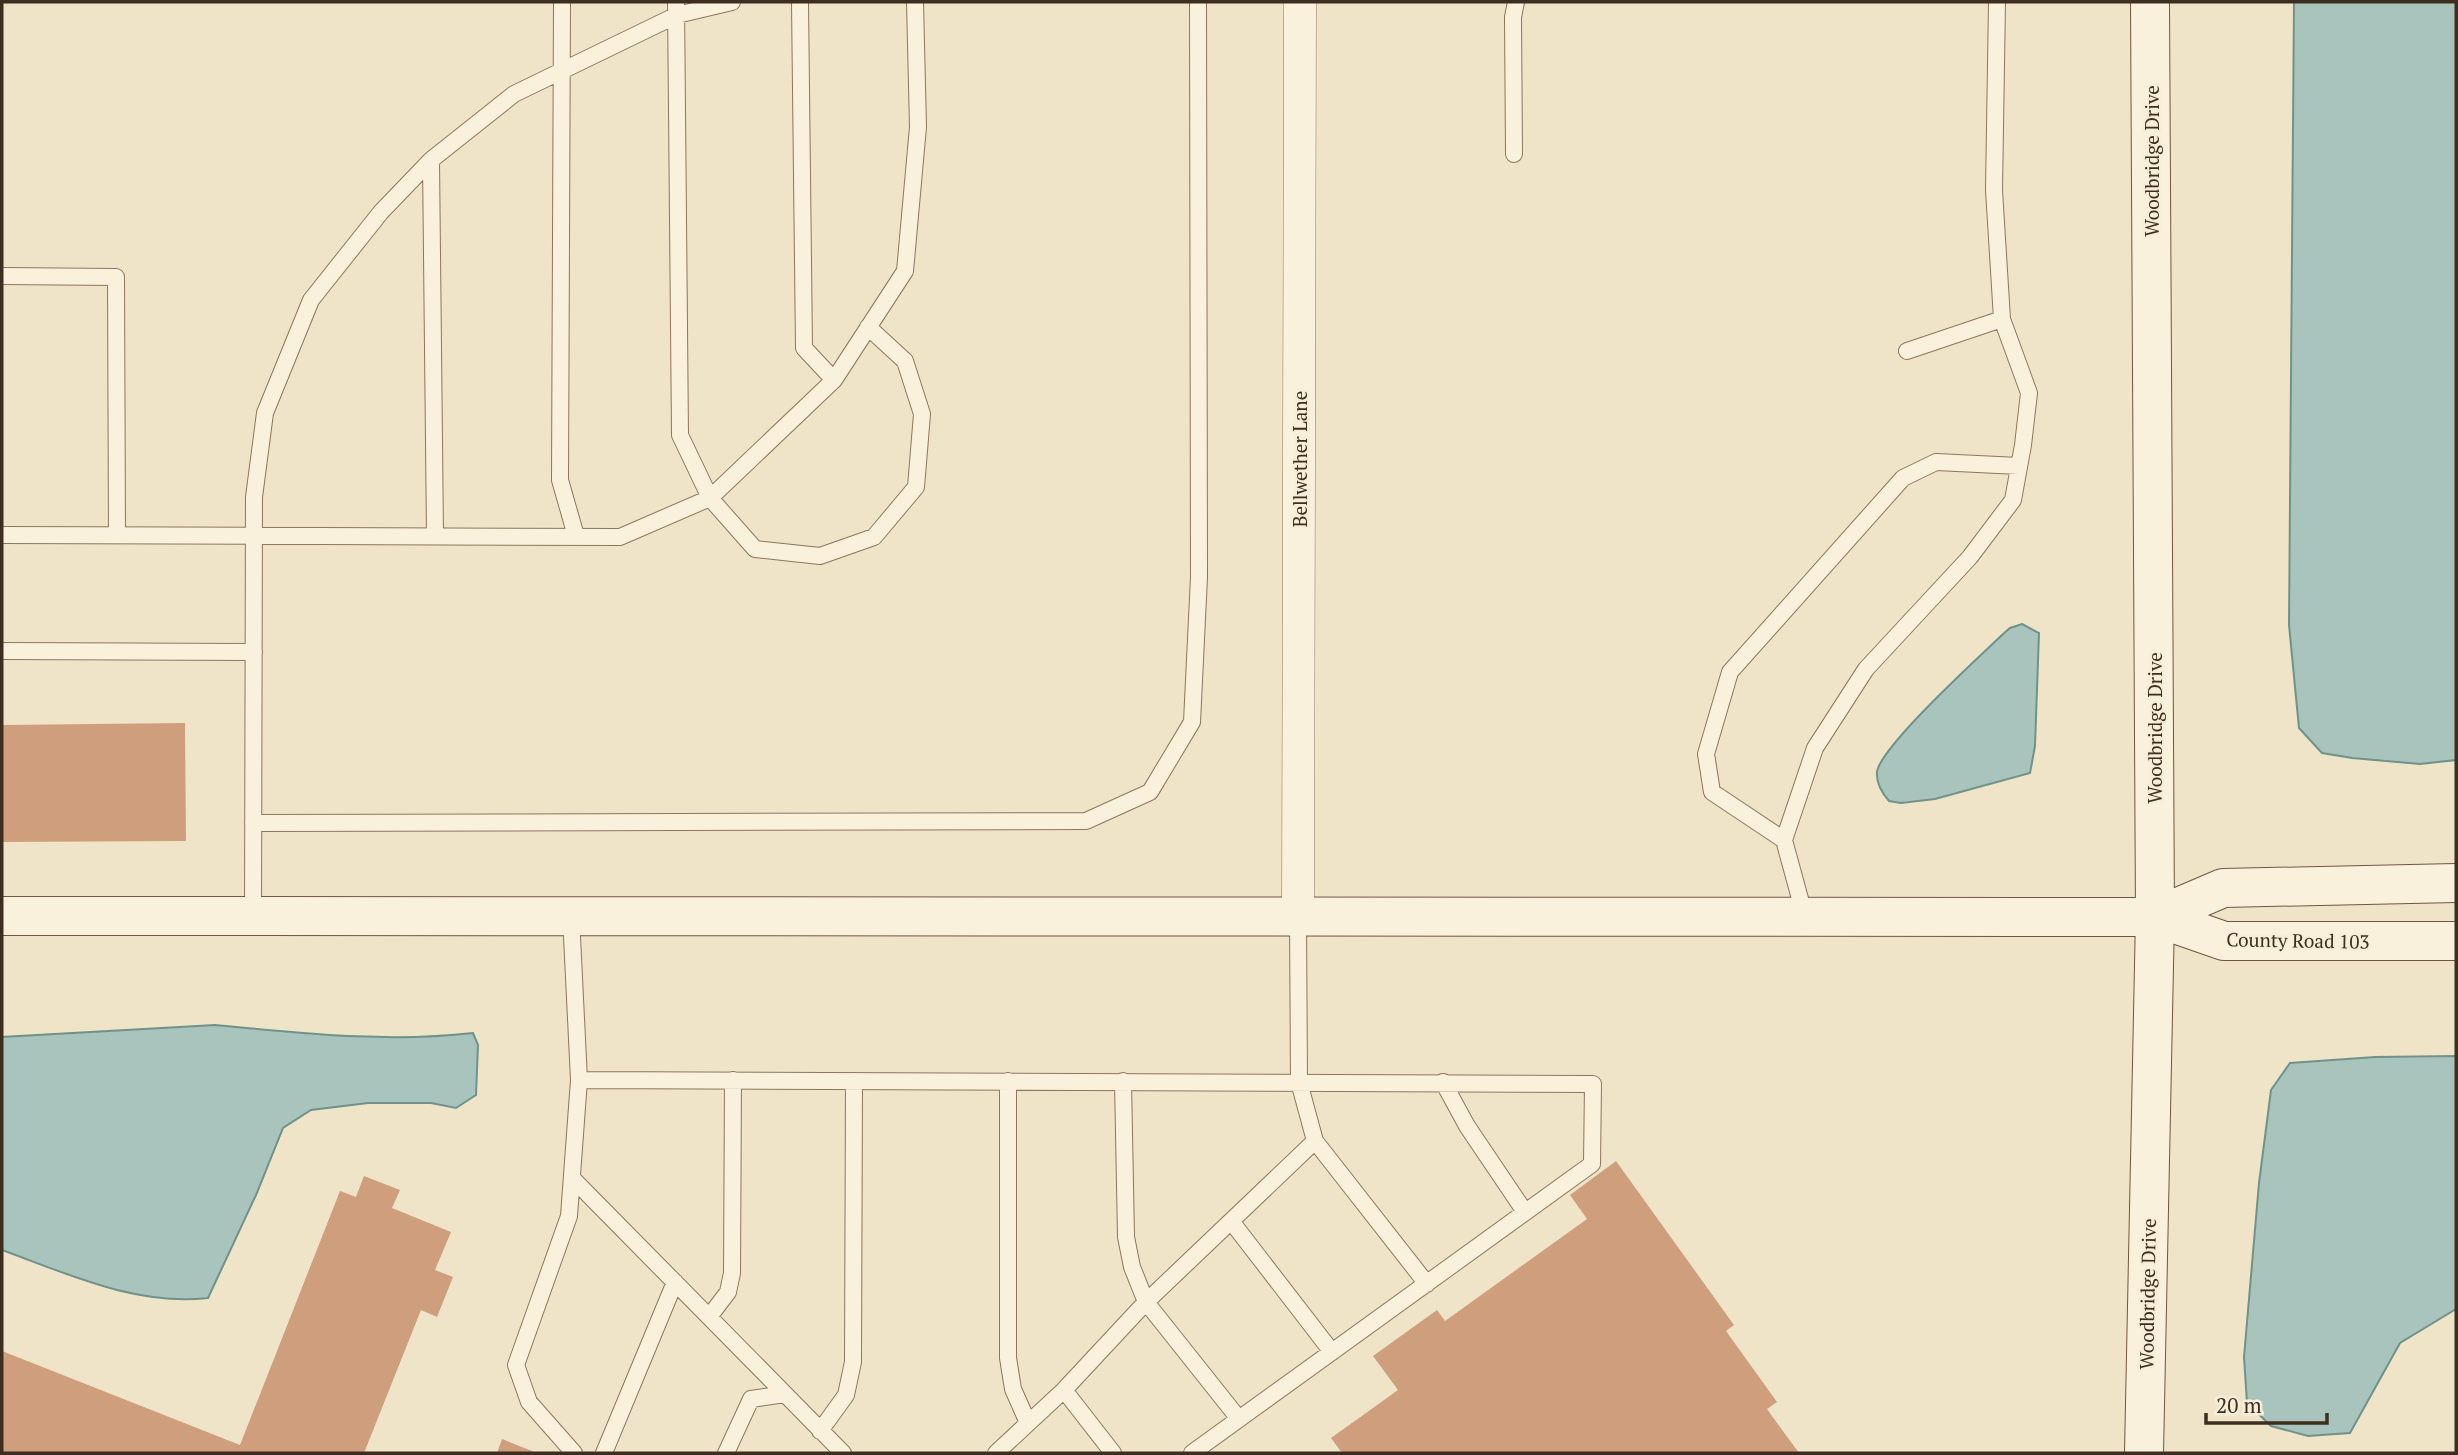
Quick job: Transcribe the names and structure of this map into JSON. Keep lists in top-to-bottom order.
{
  "streets": {
    "street": ["Woodbridge Drive", "Bellwether Lane", "County Road 103"]
  },
  "crossings": [
    ["Woodbridge Drive", "County Road 103"]
  ],
  "scale_bar": "20 m"
}
